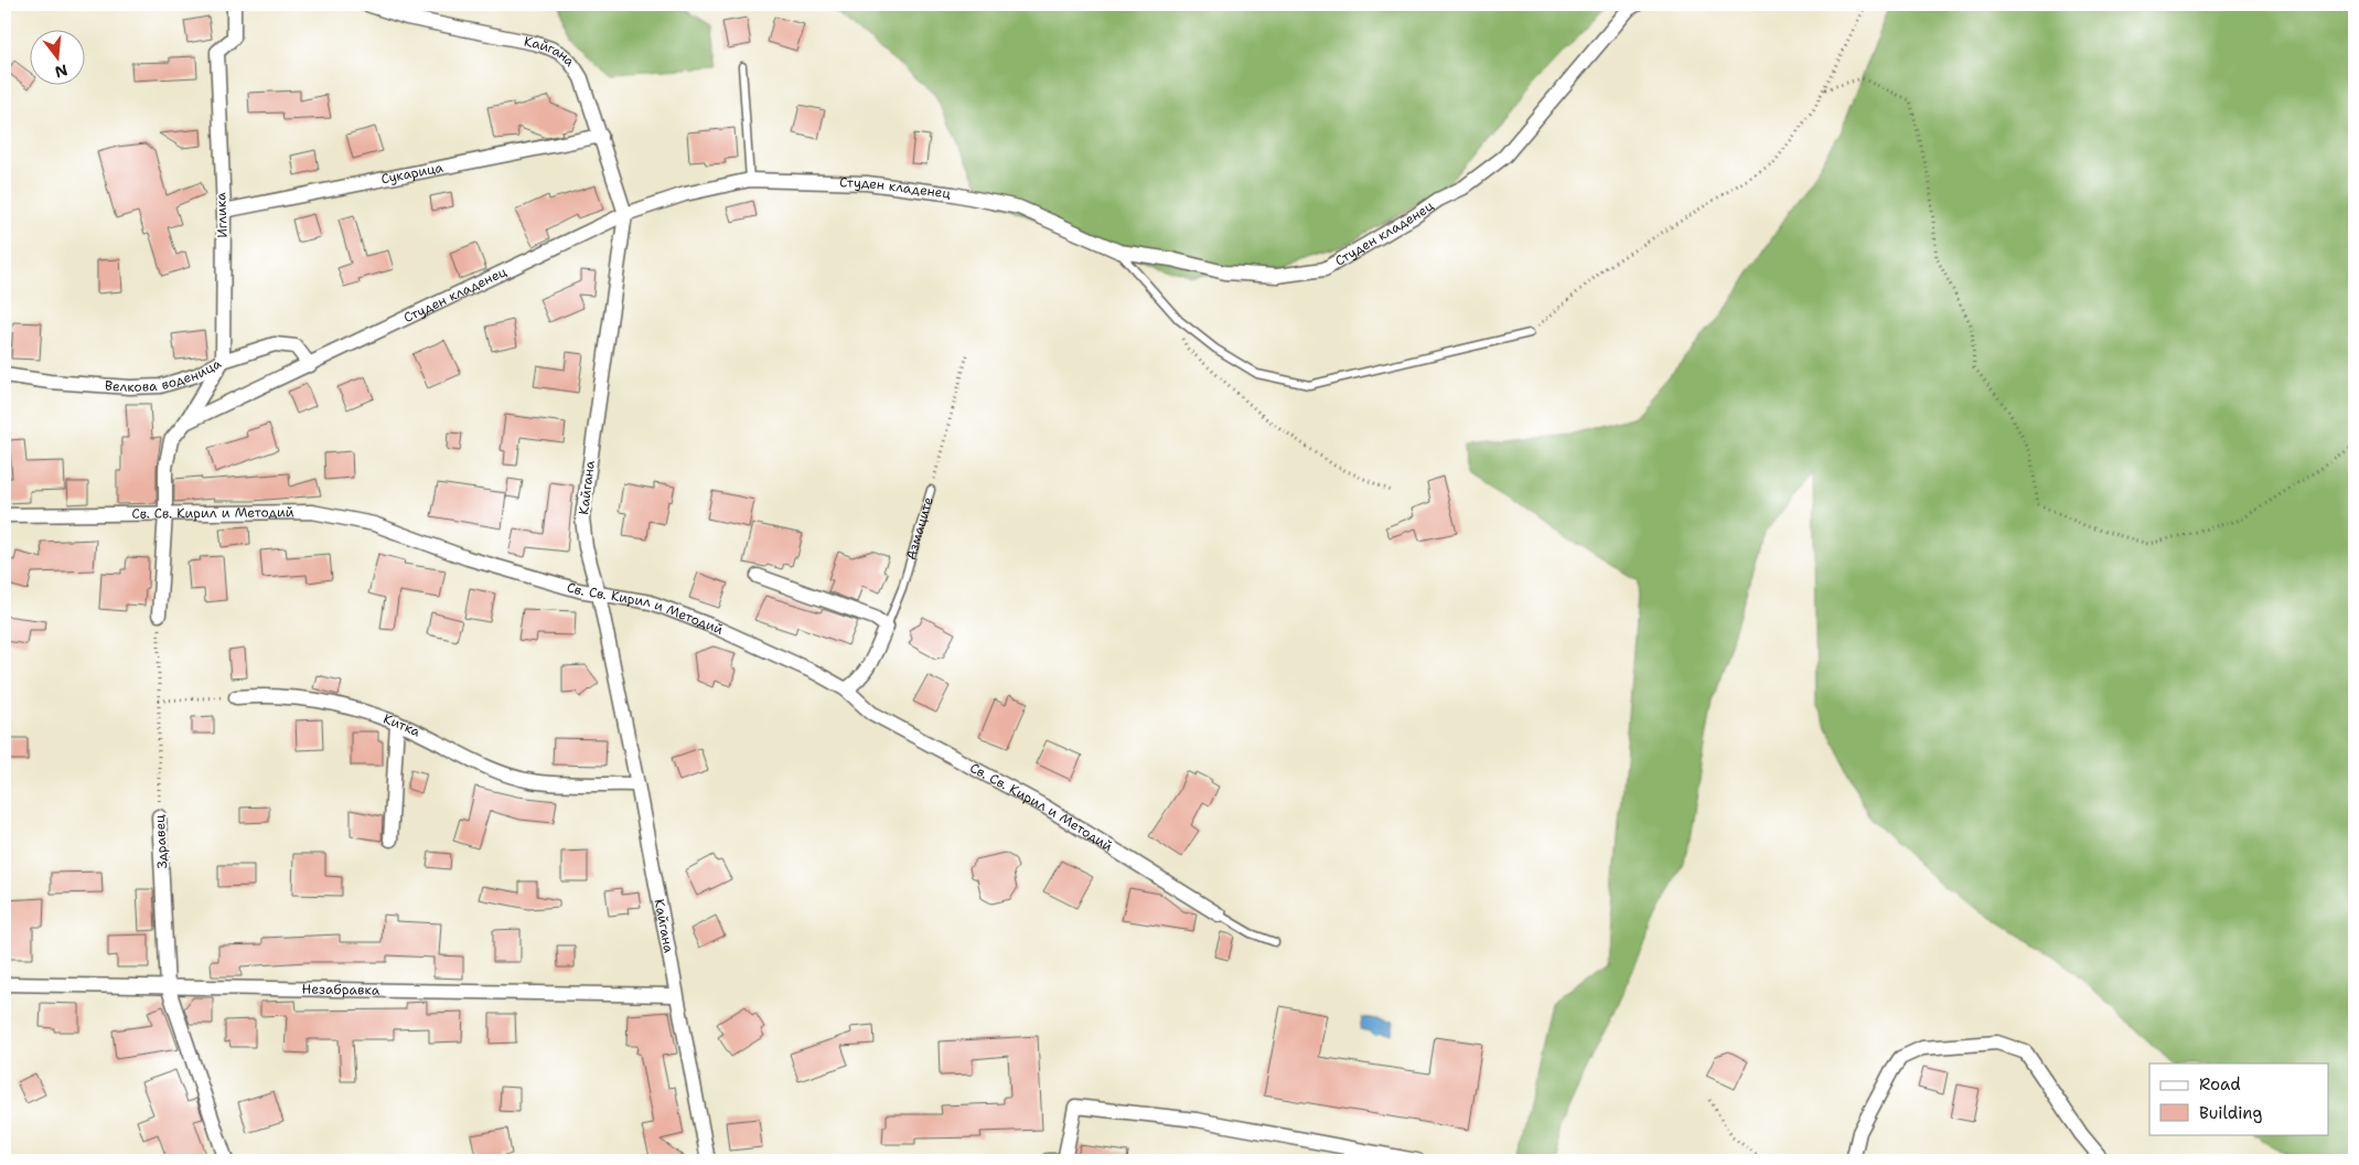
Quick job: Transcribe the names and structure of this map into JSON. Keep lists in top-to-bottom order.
{
  "streets": {
    "street": [
      "Кайгана",
      "Сукарица",
      "Студен кладенец",
      "Иглика",
      "Велкова воденица",
      "Св. Св. Кирил и Методий",
      "Азмаците",
      "Китка",
      "Здравец",
      "Незабравка"
    ]
  },
  "crossings": [
    ["Кайгана", "Сукарица"],
    ["Кайгана", "Студен кладенец"],
    ["Кайгана", "Св. Св. Кирил и Методий"],
    ["Кайгана", "Китка"],
    ["Кайгана", "Незабравка"],
    ["Сукарица", "Иглика"],
    ["Студен кладенец", "Велкова воденица"],
    ["Иглика", "Велкова воденица"],
    ["Св. Св. Кирил и Методий", "Азмаците"],
    ["Здравец", "Незабравка"]
  ],
  "legend": ["Road", "Building"],
  "north": "bottom"
}
